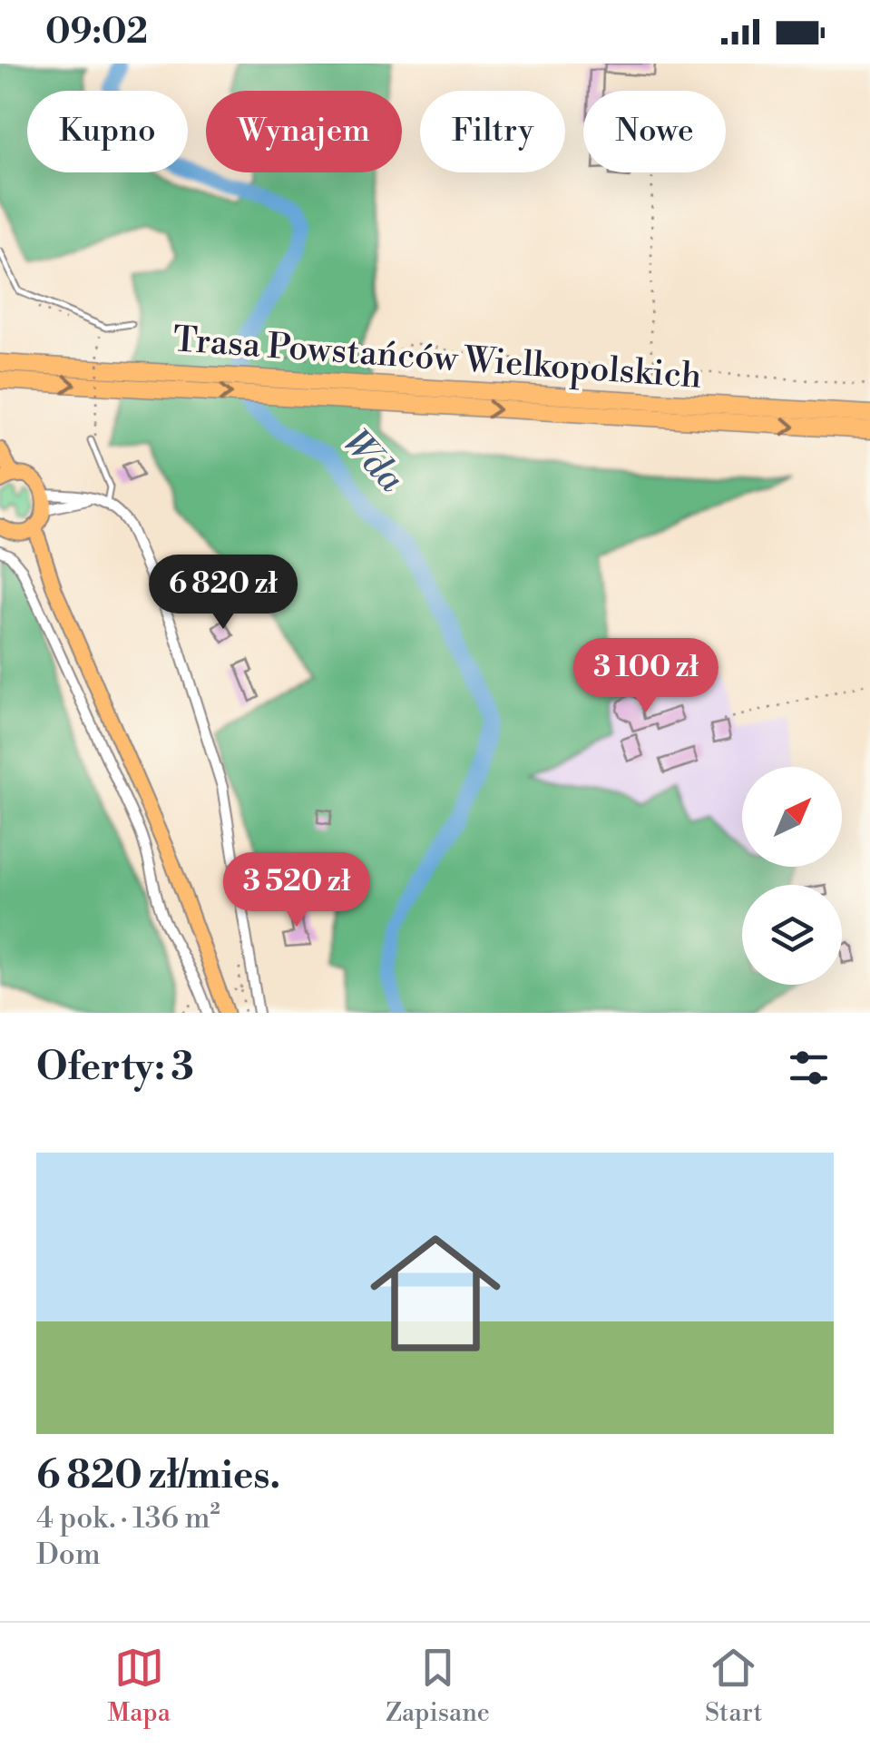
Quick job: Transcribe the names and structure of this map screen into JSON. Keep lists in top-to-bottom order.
{
  "streets": {
    "highway": ["Trasa Powstańców Wielkopolskich"]
  },
  "water": ["Wda"],
  "north": "top right",
  "page": {
    "status": "09:02",
    "chip": [
      "Kupno",
      "Wynajem",
      "Filtry",
      "Nowe"
    ],
    "price": ["6 820 zł", "3 100 zł", "3 520 zł"],
    "heading": "Oferty: 3",
    "list": [
      {
        "name": "6 820 zł/mies.",
        "note": "4 pok. · 136 m² · Dom"
      }
    ],
    "tabs": ["Mapa", "Zapisane", "Start"]
  }
}
